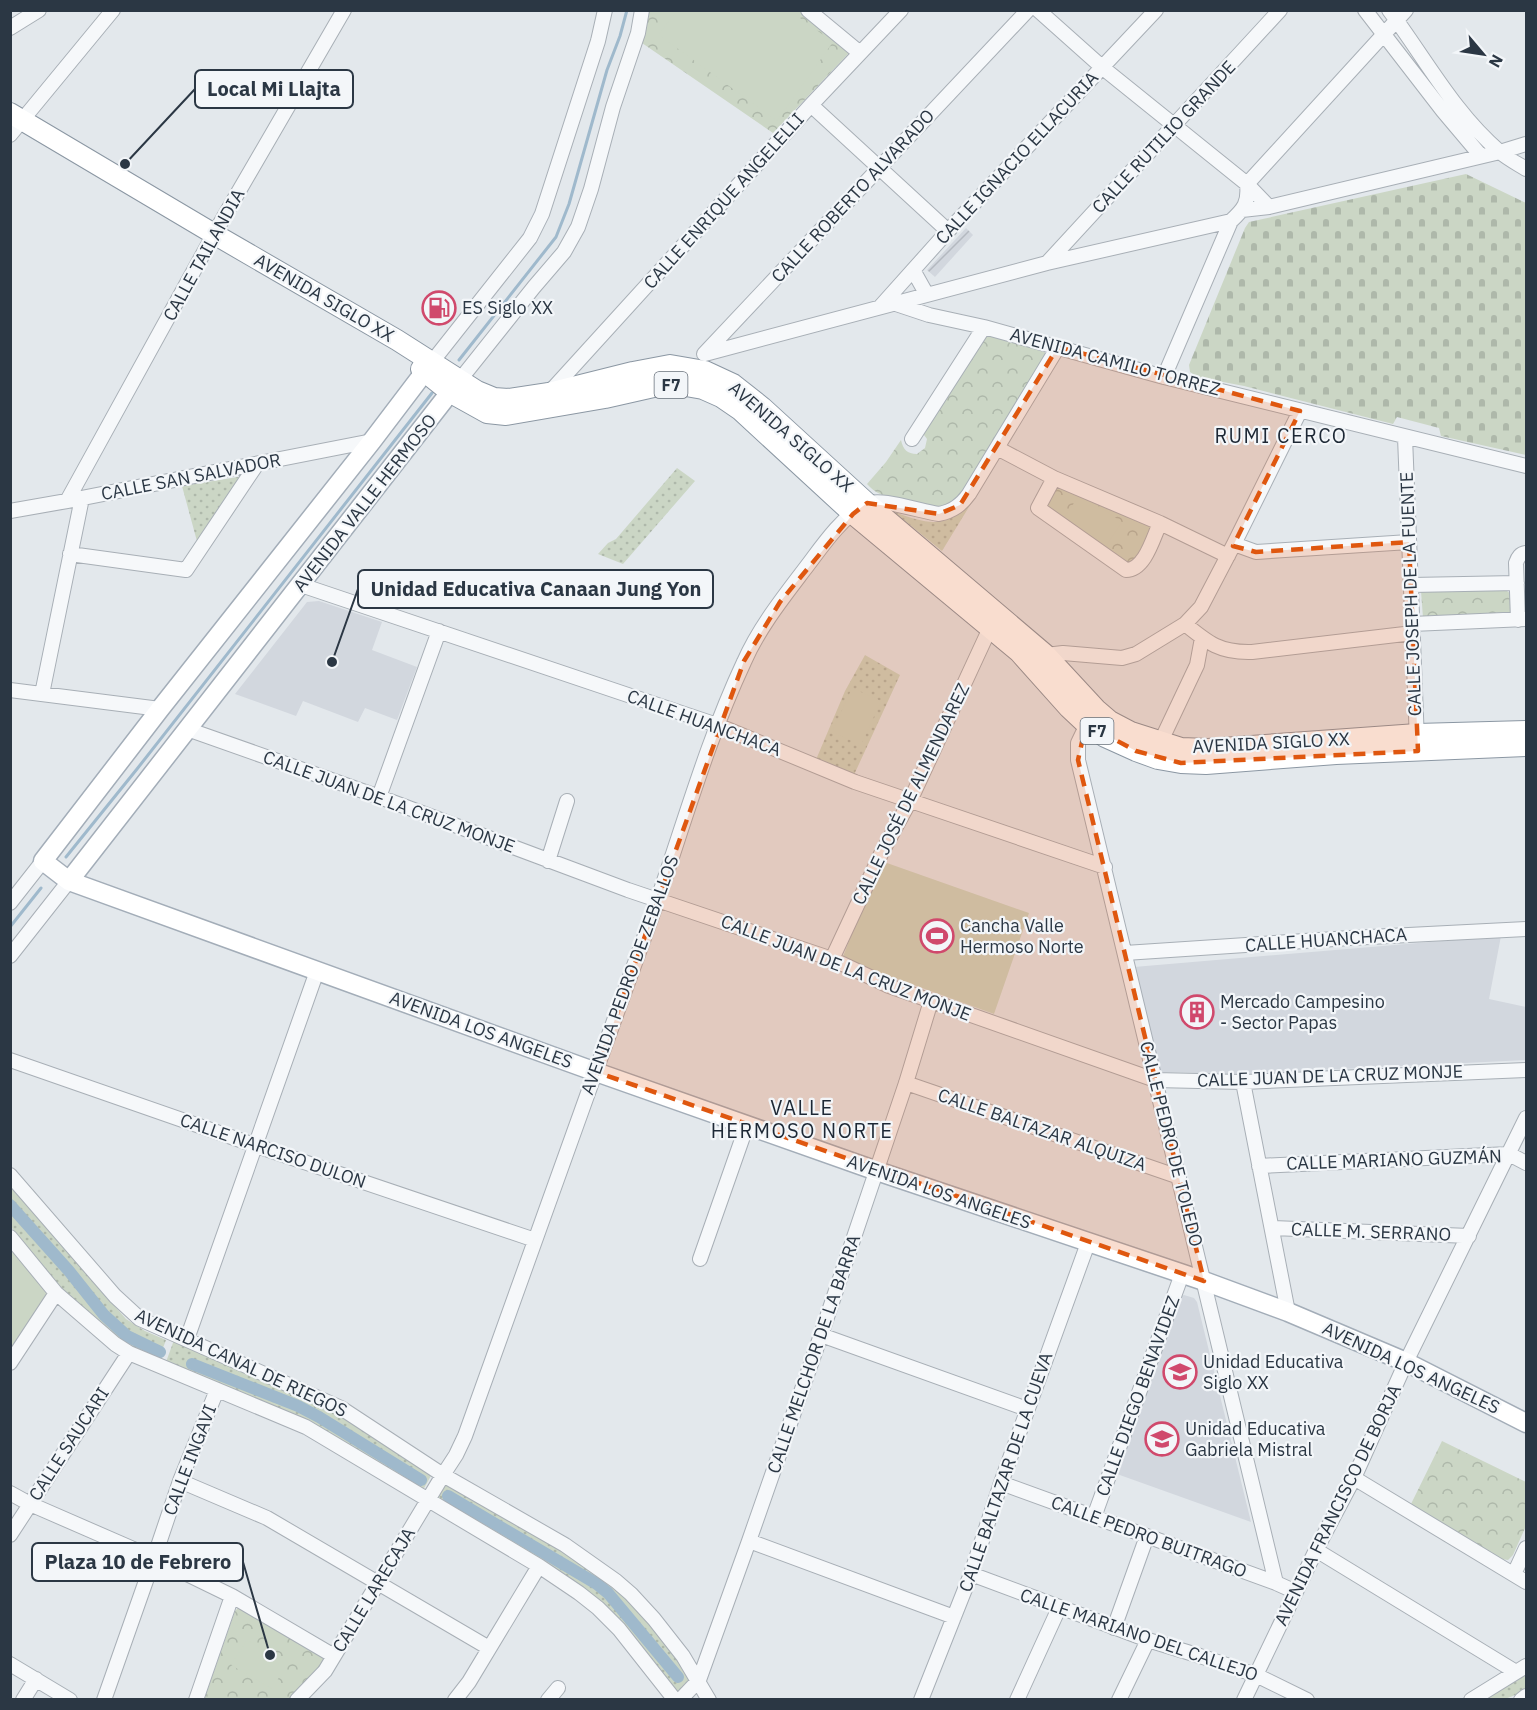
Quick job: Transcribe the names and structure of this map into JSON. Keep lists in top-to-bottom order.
{
  "streets": {
    "highway": ["AVENIDA SIGLO XX", "F7"],
    "main road": ["AVENIDA VALLE HERMOSO", "AVENIDA LOS ANGELES"],
    "street": [
      "CALLE RUTILIO GRANDE",
      "CALLE IGNACIO ELLACURIA",
      "CALLE ROBERTO ALVARADO",
      "CALLE ENRIQUE ANGELELLI",
      "CALLE TAILANDIA",
      "AVENIDA CAMILO TORREZ",
      "CALLE SAN SALVADOR",
      "CALLE JOSEPH DE LA FUENTE",
      "CALLE HUANCHACA",
      "CALLE JOSÉ DE ALMENDAREZ",
      "CALLE JUAN DE LA CRUZ MONJE",
      "AVENIDA PEDRO DE ZEBALLOS",
      "CALLE BALTAZAR ALQUIZA",
      "CALLE PEDRO DE TOLEDO",
      "CALLE NARCISO DULON",
      "CALLE MARIANO GUZMÁN",
      "CALLE M. SERRANO",
      "CALLE MELCHOR DE LA BARRA",
      "AVENIDA CANAL DE RIEGOS",
      "CALLE DIEGO BENAVIDEZ",
      "CALLE SAUCARI",
      "CALLE INGAVI",
      "CALLE BALTAZAR DE LA CUEVA",
      "AVENIDA FRANCISCO DE BORJA",
      "CALLE PEDRO BUITRAGO",
      "CALLE LARECAJA",
      "CALLE MARIANO DEL CALLEJO"
    ]
  },
  "crossings": [
    ["CALLE ROBERTO ALVARADO", "AVENIDA SIGLO XX"],
    ["CALLE ENRIQUE ANGELELLI", "AVENIDA SIGLO XX"],
    ["CALLE TAILANDIA", "AVENIDA SIGLO XX"],
    ["CALLE TAILANDIA", "CALLE SAN SALVADOR"],
    ["AVENIDA SIGLO XX", "AVENIDA VALLE HERMOSO"],
    ["AVENIDA SIGLO XX", "CALLE JOSEPH DE LA FUENTE"],
    ["AVENIDA SIGLO XX", "CALLE JOSÉ DE ALMENDAREZ"],
    ["AVENIDA SIGLO XX", "AVENIDA PEDRO DE ZEBALLOS"],
    ["AVENIDA SIGLO XX", "CALLE PEDRO DE TOLEDO"],
    ["AVENIDA CAMILO TORREZ", "CALLE JOSEPH DE LA FUENTE"],
    ["CALLE SAN SALVADOR", "AVENIDA VALLE HERMOSO"],
    ["AVENIDA VALLE HERMOSO", "CALLE HUANCHACA"],
    ["AVENIDA VALLE HERMOSO", "CALLE JUAN DE LA CRUZ MONJE"],
    ["AVENIDA VALLE HERMOSO", "AVENIDA LOS ANGELES"],
    ["CALLE HUANCHACA", "CALLE JOSÉ DE ALMENDAREZ"],
    ["CALLE HUANCHACA", "AVENIDA PEDRO DE ZEBALLOS"],
    ["CALLE HUANCHACA", "CALLE PEDRO DE TOLEDO"],
    ["CALLE JOSÉ DE ALMENDAREZ", "CALLE JUAN DE LA CRUZ MONJE"],
    ["CALLE JUAN DE LA CRUZ MONJE", "AVENIDA PEDRO DE ZEBALLOS"],
    ["CALLE JUAN DE LA CRUZ MONJE", "CALLE PEDRO DE TOLEDO"],
    ["CALLE JUAN DE LA CRUZ MONJE", "CALLE MELCHOR DE LA BARRA"],
    ["AVENIDA PEDRO DE ZEBALLOS", "AVENIDA LOS ANGELES"],
    ["AVENIDA PEDRO DE ZEBALLOS", "CALLE NARCISO DULON"],
    ["AVENIDA PEDRO DE ZEBALLOS", "AVENIDA CANAL DE RIEGOS"],
    ["AVENIDA PEDRO DE ZEBALLOS", "CALLE LARECAJA"],
    ["AVENIDA LOS ANGELES", "CALLE PEDRO DE TOLEDO"],
    ["AVENIDA LOS ANGELES", "CALLE MELCHOR DE LA BARRA"],
    ["AVENIDA LOS ANGELES", "CALLE DIEGO BENAVIDEZ"],
    ["AVENIDA LOS ANGELES", "CALLE BALTAZAR DE LA CUEVA"],
    ["AVENIDA LOS ANGELES", "AVENIDA FRANCISCO DE BORJA"],
    ["CALLE BALTAZAR ALQUIZA", "CALLE PEDRO DE TOLEDO"],
    ["CALLE BALTAZAR ALQUIZA", "CALLE MELCHOR DE LA BARRA"],
    ["CALLE PEDRO DE TOLEDO", "CALLE PEDRO BUITRAGO"],
    ["CALLE MARIANO GUZMÁN", "AVENIDA FRANCISCO DE BORJA"],
    ["CALLE M. SERRANO", "AVENIDA FRANCISCO DE BORJA"],
    ["CALLE MELCHOR DE LA BARRA", "AVENIDA CANAL DE RIEGOS"],
    ["AVENIDA CANAL DE RIEGOS", "CALLE SAUCARI"],
    ["AVENIDA CANAL DE RIEGOS", "CALLE INGAVI"],
    ["AVENIDA CANAL DE RIEGOS", "CALLE LARECAJA"],
    ["CALLE DIEGO BENAVIDEZ", "CALLE PEDRO BUITRAGO"],
    ["CALLE BALTAZAR DE LA CUEVA", "CALLE PEDRO BUITRAGO"],
    ["CALLE BALTAZAR DE LA CUEVA", "CALLE MARIANO DEL CALLEJO"],
    ["AVENIDA FRANCISCO DE BORJA", "CALLE PEDRO BUITRAGO"],
    ["AVENIDA FRANCISCO DE BORJA", "CALLE MARIANO DEL CALLEJO"]
  ],
  "districts": ["RUMI CERCO", "VALLE HERMOSO NORTE"],
  "places": {
    "other": ["Local Mi Llajta", "Unidad Educativa Canaan Jung Yon", "Plaza 10 de Febrero"],
    "fuel station": ["ES Siglo XX"],
    "sports": ["Cancha Valle Hermoso Norte"],
    "building": ["Mercado Campesino - Sector Papas"],
    "school or university": ["Unidad Educativa Siglo XX", "Unidad Educativa Gabriela Mistral"]
  },
  "north": "bottom right"
}
